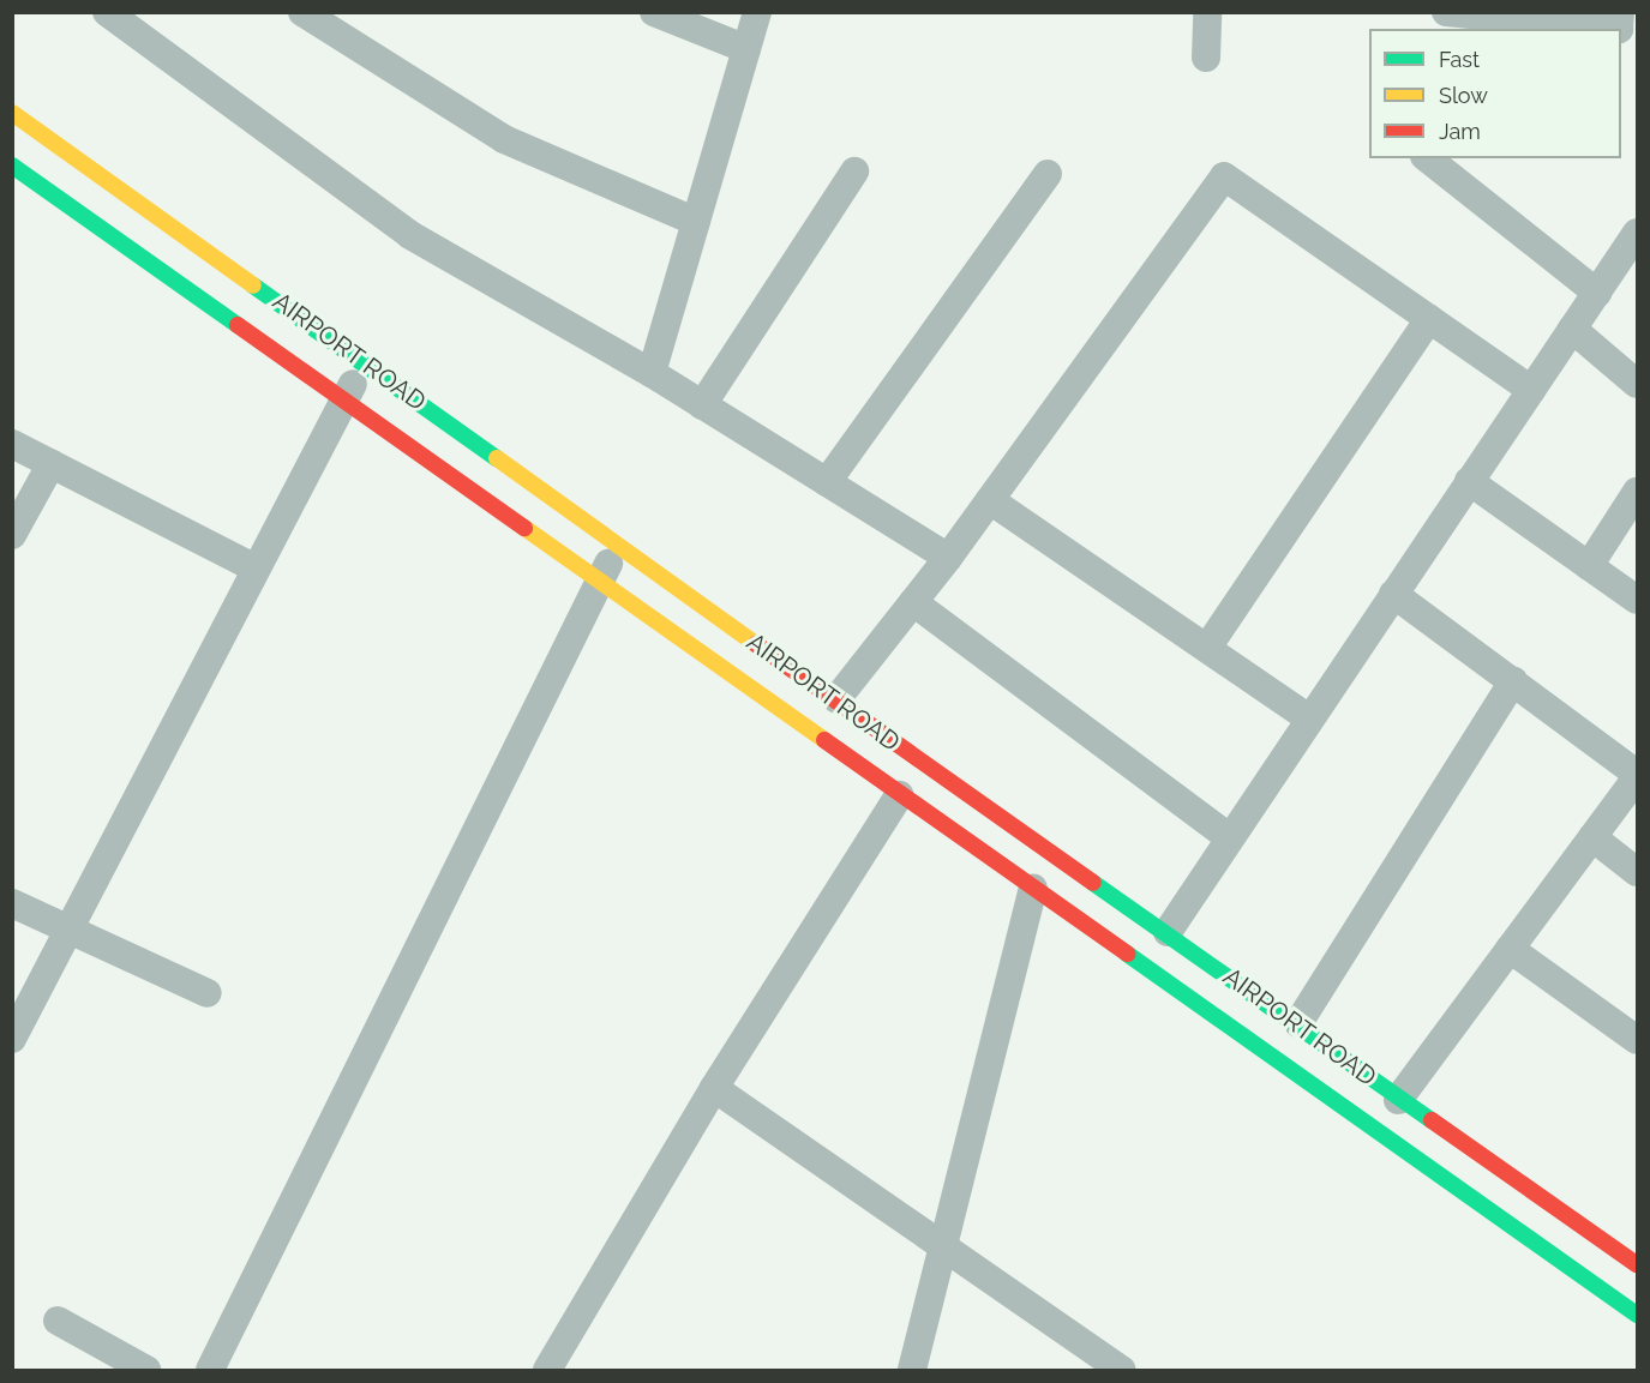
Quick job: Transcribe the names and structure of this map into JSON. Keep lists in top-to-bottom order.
{
  "streets": {
    "highway": ["AIRPORT ROAD"]
  },
  "legend": ["Fast", "Slow", "Jam"]
}
